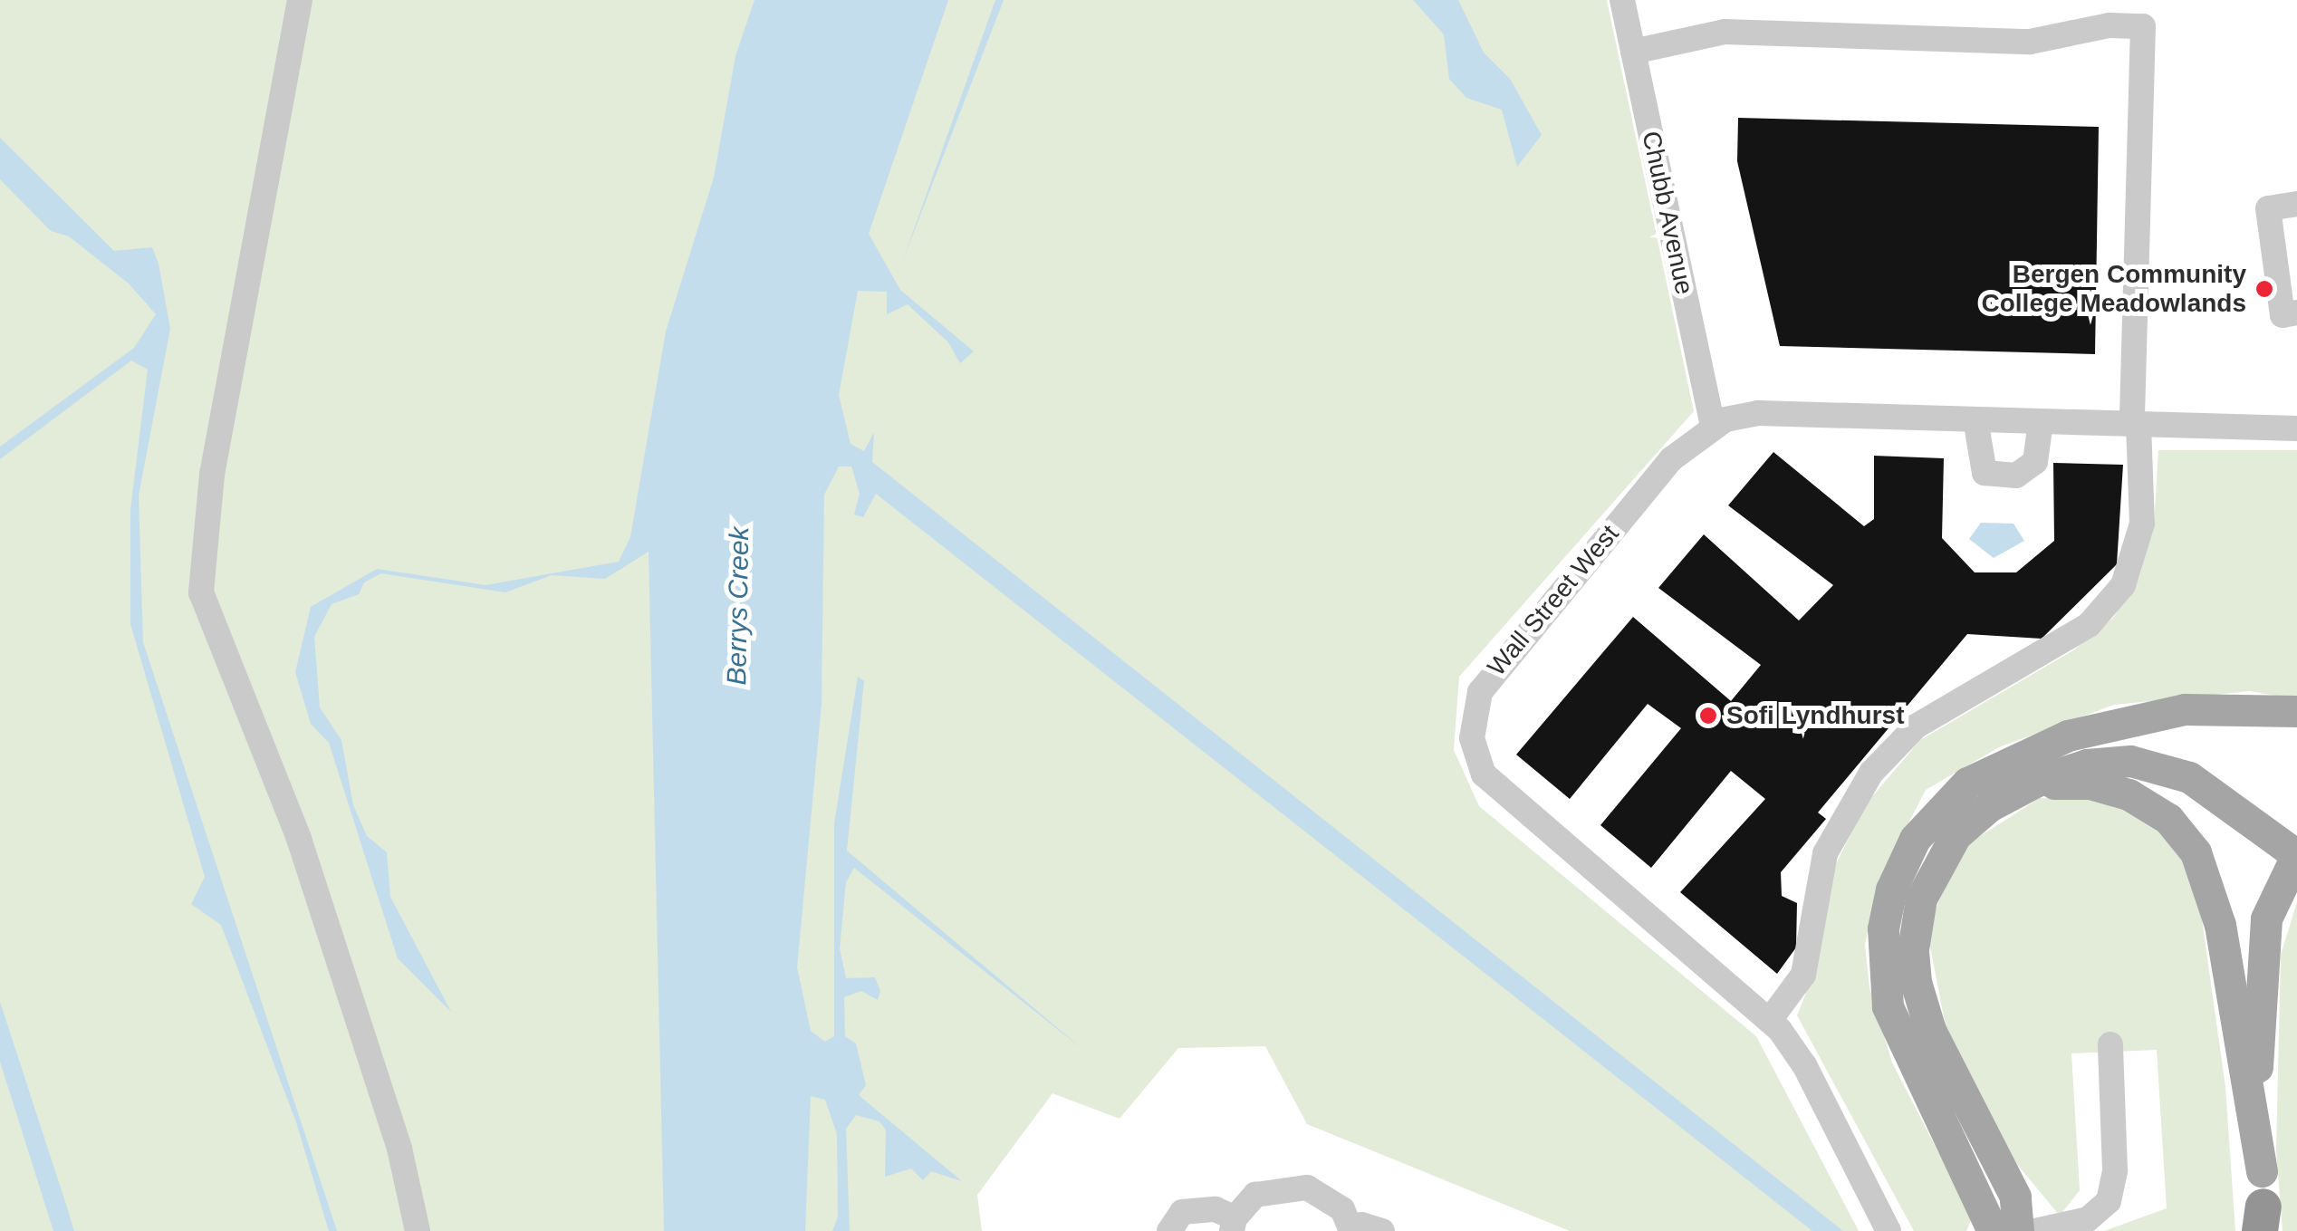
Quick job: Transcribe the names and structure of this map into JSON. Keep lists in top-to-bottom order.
{
  "streets": {
    "street": ["Chubb Avenue", "Wall Street West"]
  },
  "crossings": [
    ["Chubb Avenue", "Wall Street West"]
  ],
  "water": ["Berrys Creek"],
  "places": ["Bergen Community College Meadowlands", "Sofi Lyndhurst"]
}
